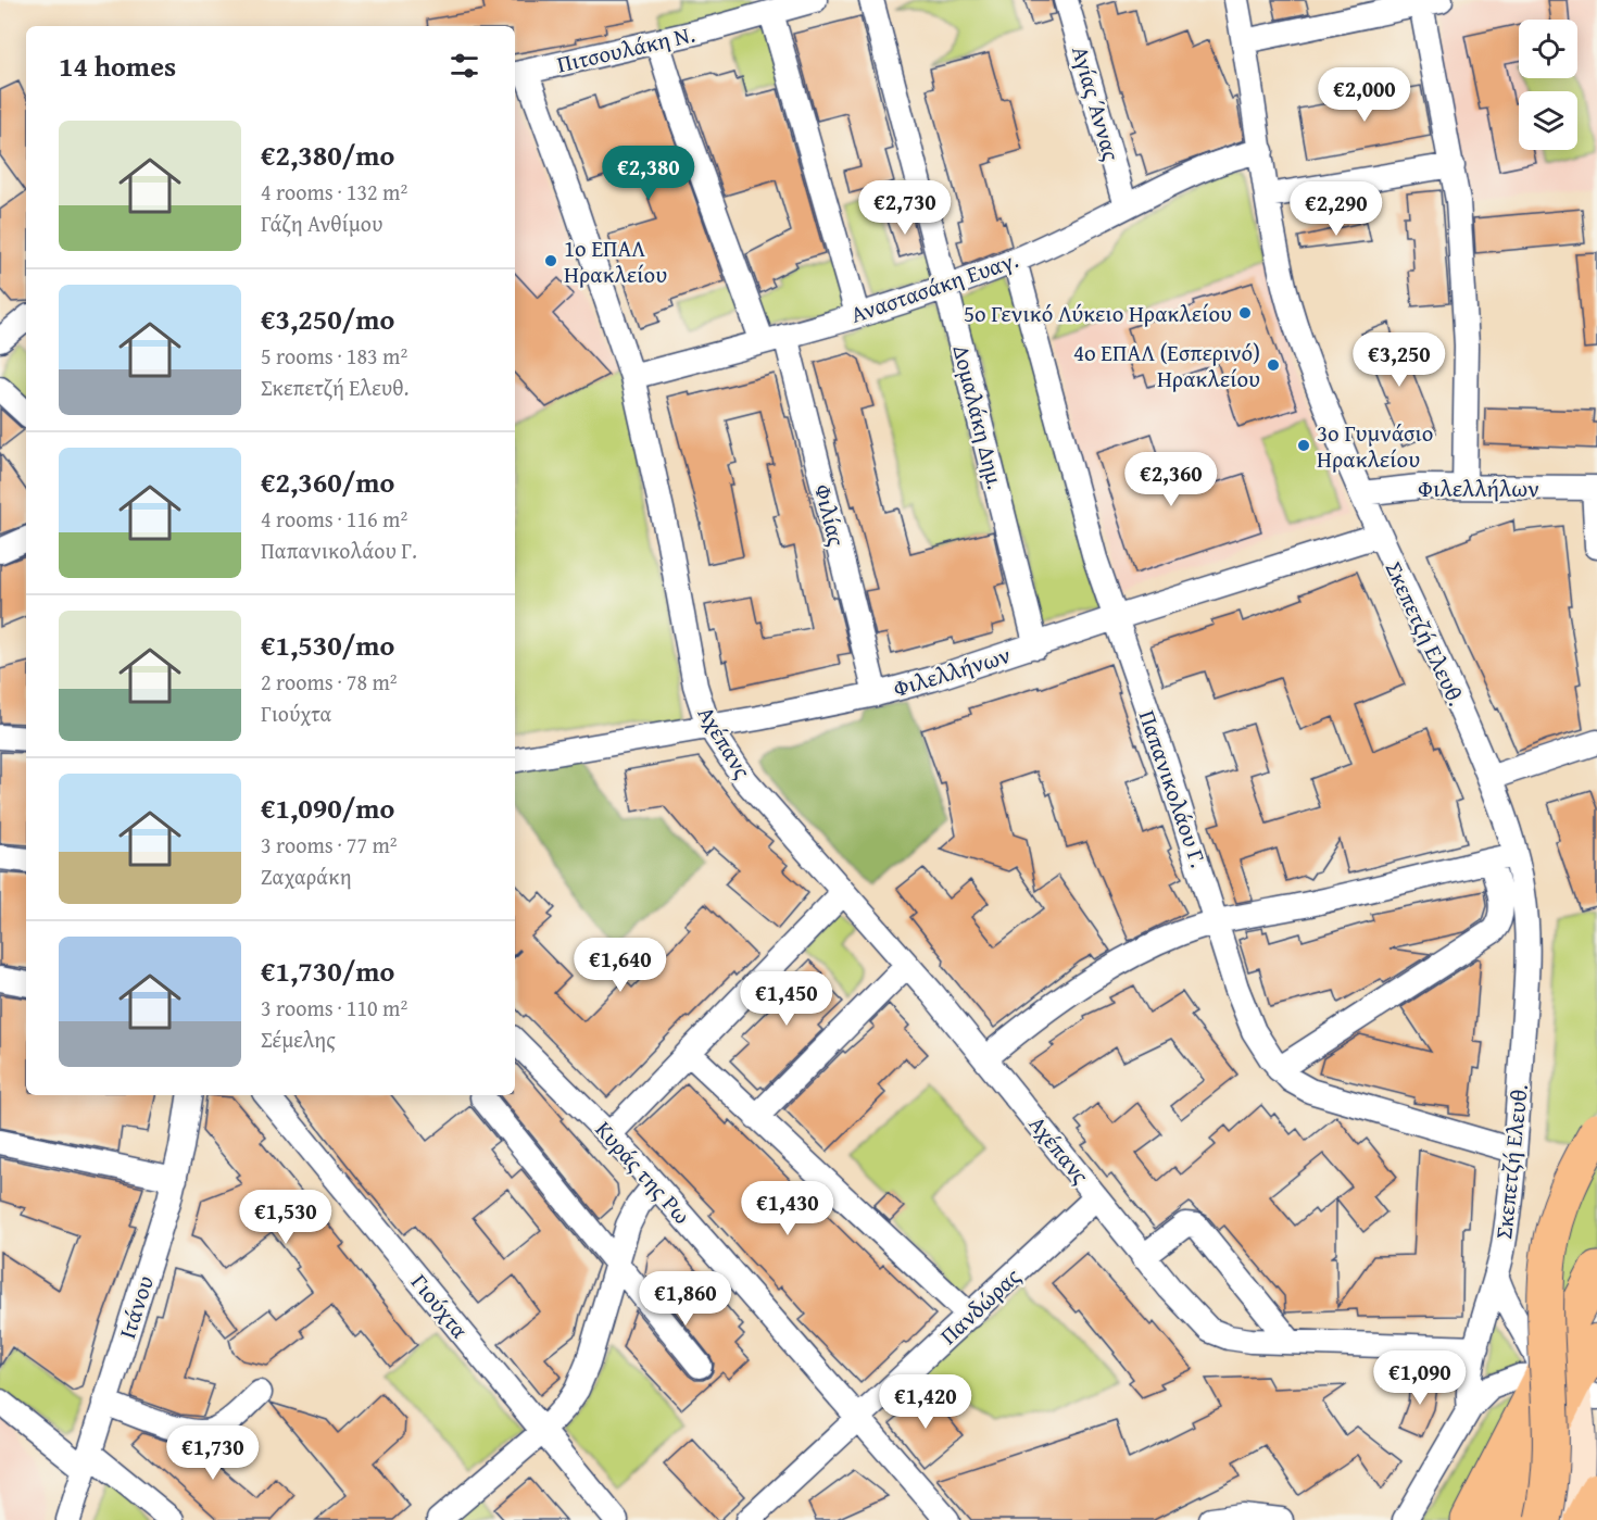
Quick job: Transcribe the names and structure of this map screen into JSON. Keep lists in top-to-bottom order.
{
  "streets": {
    "street": [
      "Πιτσουλάκη Ν.",
      "Αγίας Άννας",
      "Αναστασάκη Ευαγ.",
      "Δομαλάκη Δημ.",
      "Φιλελλήλων",
      "Φιλίας",
      "Σκεπετζή Ελευθ.",
      "Φιλελλήνων",
      "Αχέπανς",
      "Παπανικολάου Γ.",
      "Κυράς της Ρω",
      "Γιούχτα",
      "Πανδώρας",
      "Ιτάνου"
    ]
  },
  "crossings": [
    ["Πιτσουλάκη Ν.", "Φιλίας"],
    ["Πιτσουλάκη Ν.", "Αχέπανς"],
    ["Αγίας Άννας", "Αναστασάκη Ευαγ."],
    ["Αναστασάκη Ευαγ.", "Δομαλάκη Δημ."],
    ["Αναστασάκη Ευαγ.", "Φιλίας"],
    ["Αναστασάκη Ευαγ.", "Σκεπετζή Ελευθ."],
    ["Αναστασάκη Ευαγ.", "Αχέπανς"],
    ["Αναστασάκη Ευαγ.", "Παπανικολάου Γ."],
    ["Δομαλάκη Δημ.", "Φιλελλήνων"],
    ["Φιλελλήλων", "Σκεπετζή Ελευθ."],
    ["Φιλίας", "Φιλελλήνων"],
    ["Σκεπετζή Ελευθ.", "Φιλελλήνων"],
    ["Σκεπετζή Ελευθ.", "Αχέπανς"],
    ["Σκεπετζή Ελευθ.", "Παπανικολάου Γ."],
    ["Φιλελλήνων", "Αχέπανς"],
    ["Φιλελλήνων", "Παπανικολάου Γ."],
    ["Αχέπανς", "Πανδώρας"],
    ["Κυράς της Ρω", "Πανδώρας"]
  ],
  "places": [
    "1ο ΕΠΑΛ Ηρακλείου",
    "5ο Γενικό Λύκειο Ηρακλείου",
    "4o ΕΠΑΛ (Εσπερινό) Ηρακλείου",
    "3ο Γυμνάσιο Ηρακλείου"
  ],
  "page": {
    "heading": "14 homes",
    "price": [
      "€2,000",
      "€2,380",
      "€2,730",
      "€2,290",
      "€3,250",
      "€2,360",
      "€1,640",
      "€1,450",
      "€1,430",
      "€1,530",
      "€1,860",
      "€1,090",
      "€1,420",
      "€1,730"
    ],
    "list": [
      {
        "name": "€2,380/mo",
        "note": "4 rooms · 132 m² · Γάζη Ανθίμου"
      },
      {
        "name": "€3,250/mo",
        "note": "5 rooms · 183 m² · Σκεπετζή Ελευθ."
      },
      {
        "name": "€2,360/mo",
        "note": "4 rooms · 116 m² · Παπανικολάου Γ."
      },
      {
        "name": "€1,530/mo",
        "note": "2 rooms · 78 m² · Γιούχτα"
      },
      {
        "name": "€1,090/mo",
        "note": "3 rooms · 77 m² · Ζαχαράκη"
      },
      {
        "name": "€1,730/mo",
        "note": "3 rooms · 110 m² · Σέμελης"
      }
    ]
  }
}
